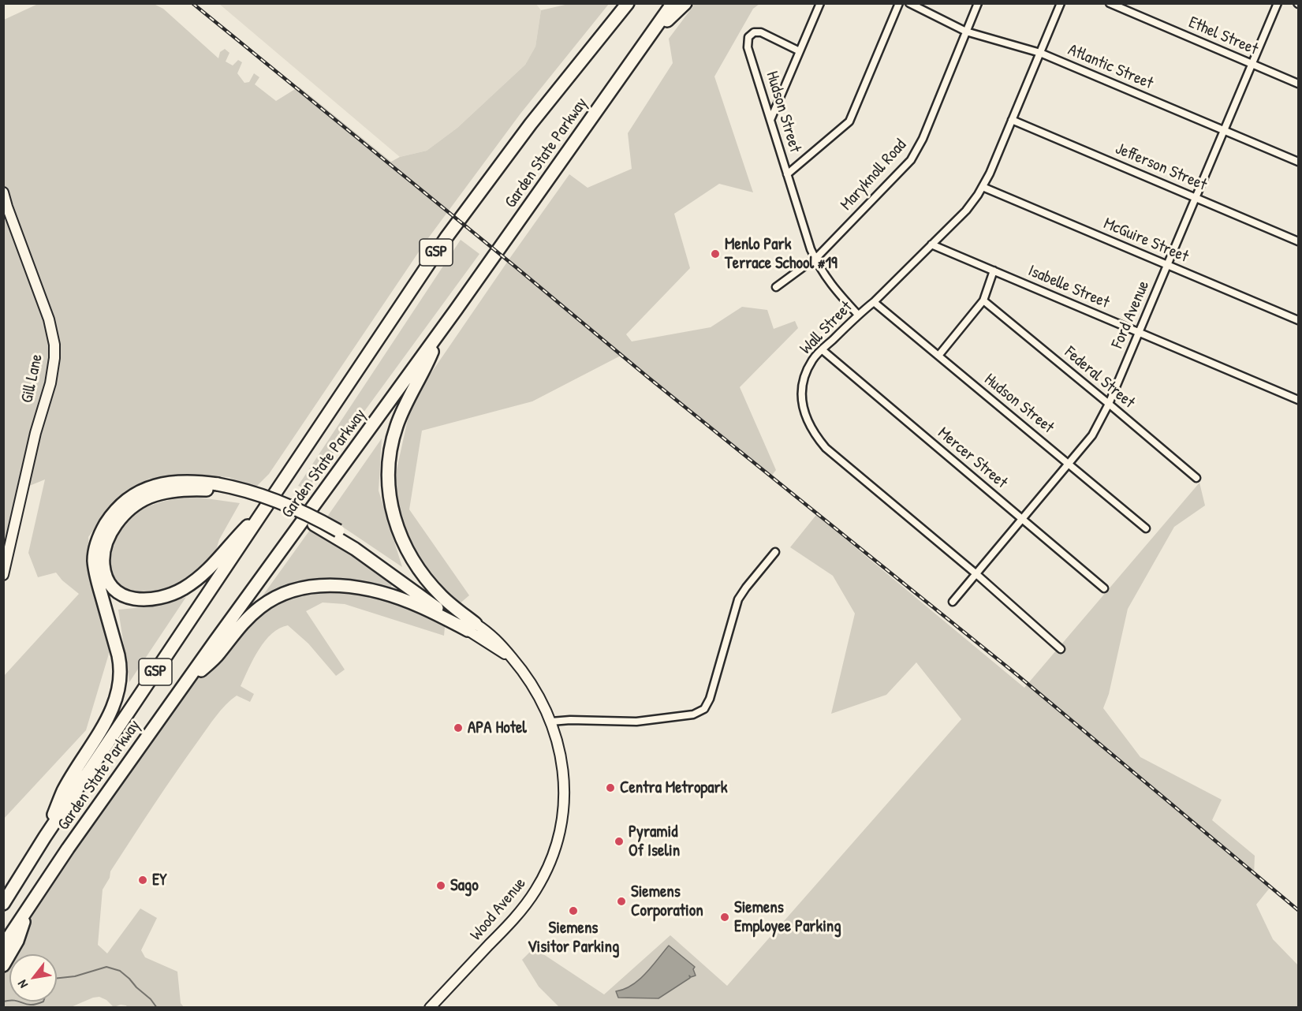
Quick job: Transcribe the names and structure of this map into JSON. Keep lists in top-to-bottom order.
{
  "streets": {
    "highway": ["Garden State Parkway", "GSP"],
    "street": [
      "Ethel Street",
      "Atlantic Street",
      "Hudson Street",
      "Jefferson Street",
      "Maryknoll Road",
      "McGuire Street",
      "Isabelle Street",
      "Ford Avenue",
      "Wall Street",
      "Federal Street",
      "Gill Lane",
      "Mercer Street",
      "Wood Avenue"
    ]
  },
  "crossings": [
    ["Ethel Street", "Ford Avenue"],
    ["Atlantic Street", "Maryknoll Road"],
    ["Atlantic Street", "Ford Avenue"],
    ["Atlantic Street", "Wall Street"],
    ["Hudson Street", "Maryknoll Road"],
    ["Hudson Street", "Ford Avenue"],
    ["Hudson Street", "Wall Street"],
    ["Jefferson Street", "Ford Avenue"],
    ["Jefferson Street", "Wall Street"],
    ["McGuire Street", "Ford Avenue"],
    ["McGuire Street", "Wall Street"],
    ["Isabelle Street", "Ford Avenue"],
    ["Isabelle Street", "Wall Street"],
    ["Ford Avenue", "Wall Street"],
    ["Ford Avenue", "Federal Street"],
    ["Ford Avenue", "Mercer Street"],
    ["Wall Street", "Mercer Street"]
  ],
  "places": [
    "Menlo Park Terrace School #19",
    "APA Hotel",
    "Centra Metropark",
    "Pyramid Of Iselin",
    "EY",
    "Sago",
    "Siemens Corporation",
    "Siemens Visitor Parking",
    "Siemens Employee Parking"
  ],
  "north": "bottom left"
}
